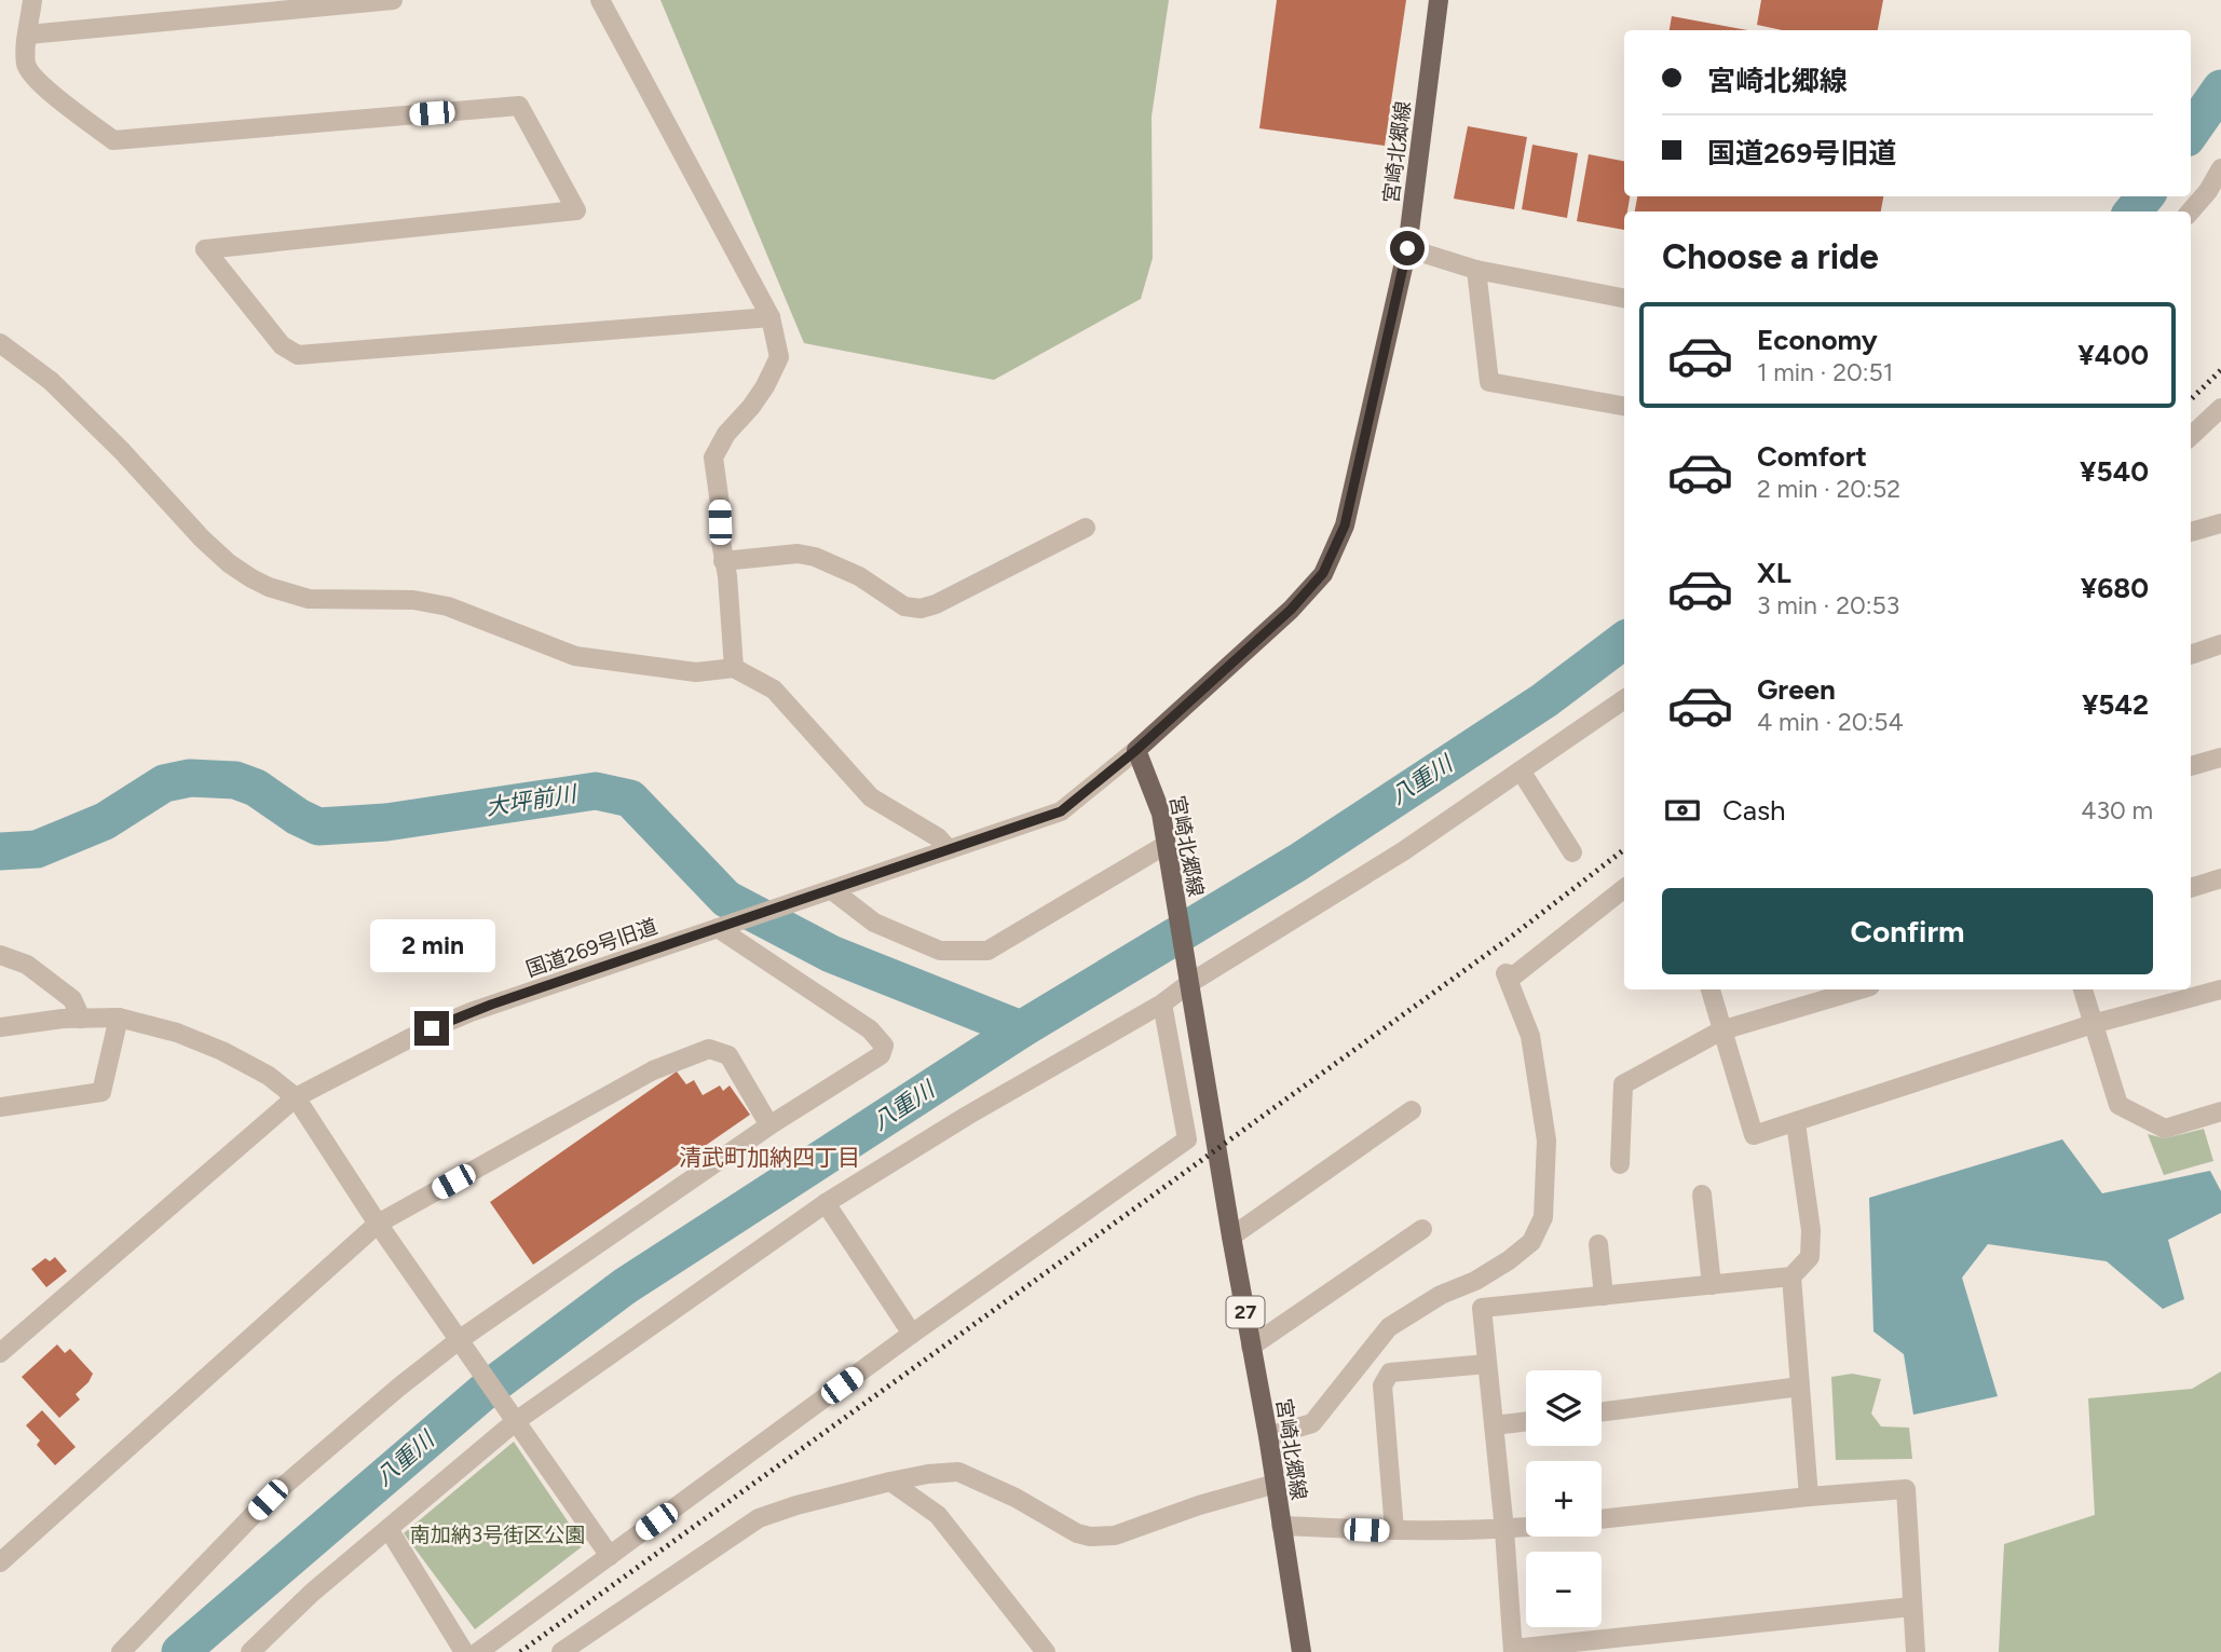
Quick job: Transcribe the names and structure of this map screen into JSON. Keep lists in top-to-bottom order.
{
  "streets": {
    "main road": ["宮崎北郷線", "27"],
    "street": ["国道269号旧道"]
  },
  "crossings": [
    ["宮崎北郷線", "国道269号旧道"]
  ],
  "districts": ["清武町加納四丁目"],
  "water": ["八重川", "大坪前川"],
  "parks": ["南加納3号街区公園"],
  "page": {
    "banner": ["宮崎北郷線", "国道269号旧道"],
    "heading": "Choose a ride",
    "list": [
      {
        "name": "Economy",
        "note": "1 min · 20:51",
        "value": "¥400"
      },
      {
        "name": "Comfort",
        "note": "2 min · 20:52",
        "value": "¥540"
      },
      {
        "name": "XL",
        "note": "3 min · 20:53",
        "value": "¥680"
      },
      {
        "name": "Green",
        "note": "4 min · 20:54",
        "value": "¥542"
      }
    ],
    "pay": ["Cash", "430 m"],
    "buttons": "Confirm",
    "bubble": "2 min",
    "map_buttons": ["+", "−"]
  }
}
